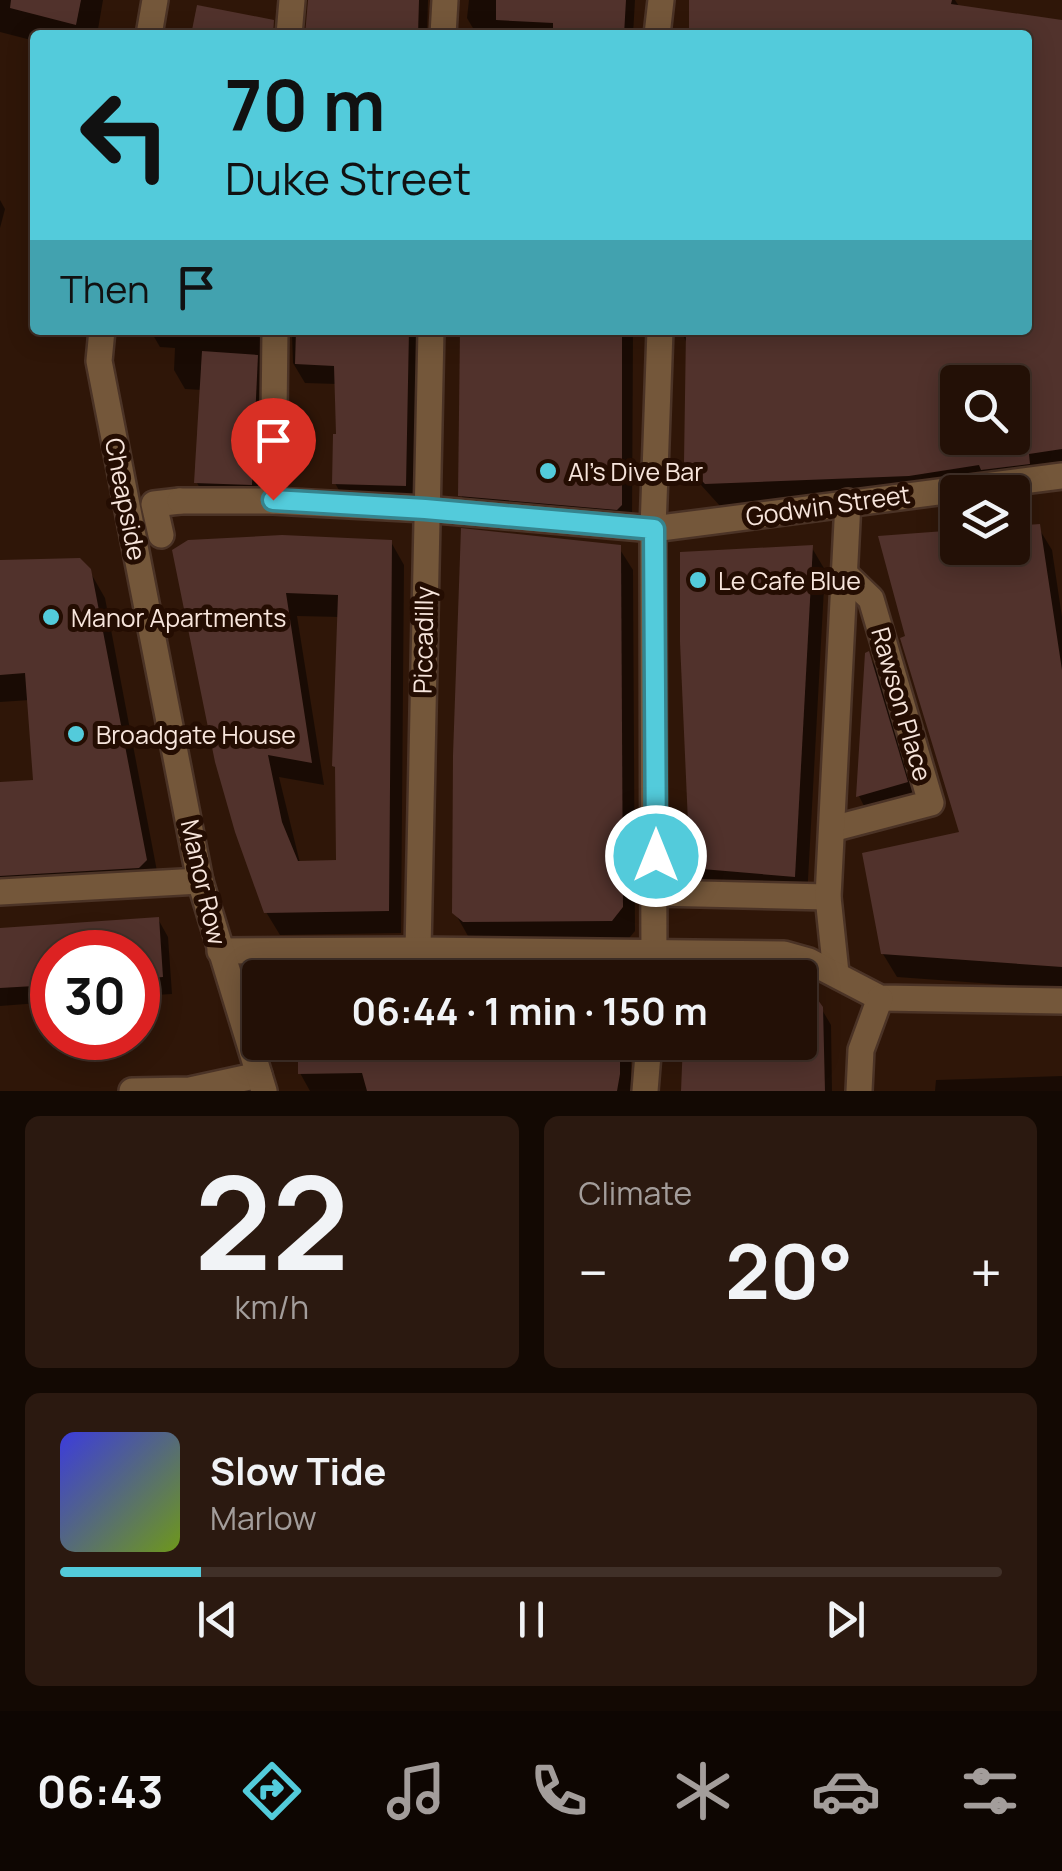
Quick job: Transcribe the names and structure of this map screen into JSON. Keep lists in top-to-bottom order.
{
  "streets": {
    "street": [
      "Cheapside",
      "Godwin Street",
      "Piccadilly",
      "Rawson Place",
      "Manor Row"
    ]
  },
  "crossings": [
    ["Cheapside", "Manor Row"],
    ["Godwin Street", "Piccadilly"],
    ["Godwin Street", "Rawson Place"]
  ],
  "places": [
    "Al's Dive Bar",
    "Le Cafe Blue",
    "Manor Apartments",
    "Broadgate House"
  ],
  "page": {
    "turn": ["70 m", "Duke Street"],
    "then": "Then",
    "limit": "30",
    "trip": "06:44 · 1 min · 150 m",
    "tile": [
      ["22", "km/h"],
      "Climate"
    ],
    "heat": ["−", "20°", "+"],
    "song": ["Slow Tide", "Marlow"],
    "tabs": "06:43"
  }
}
